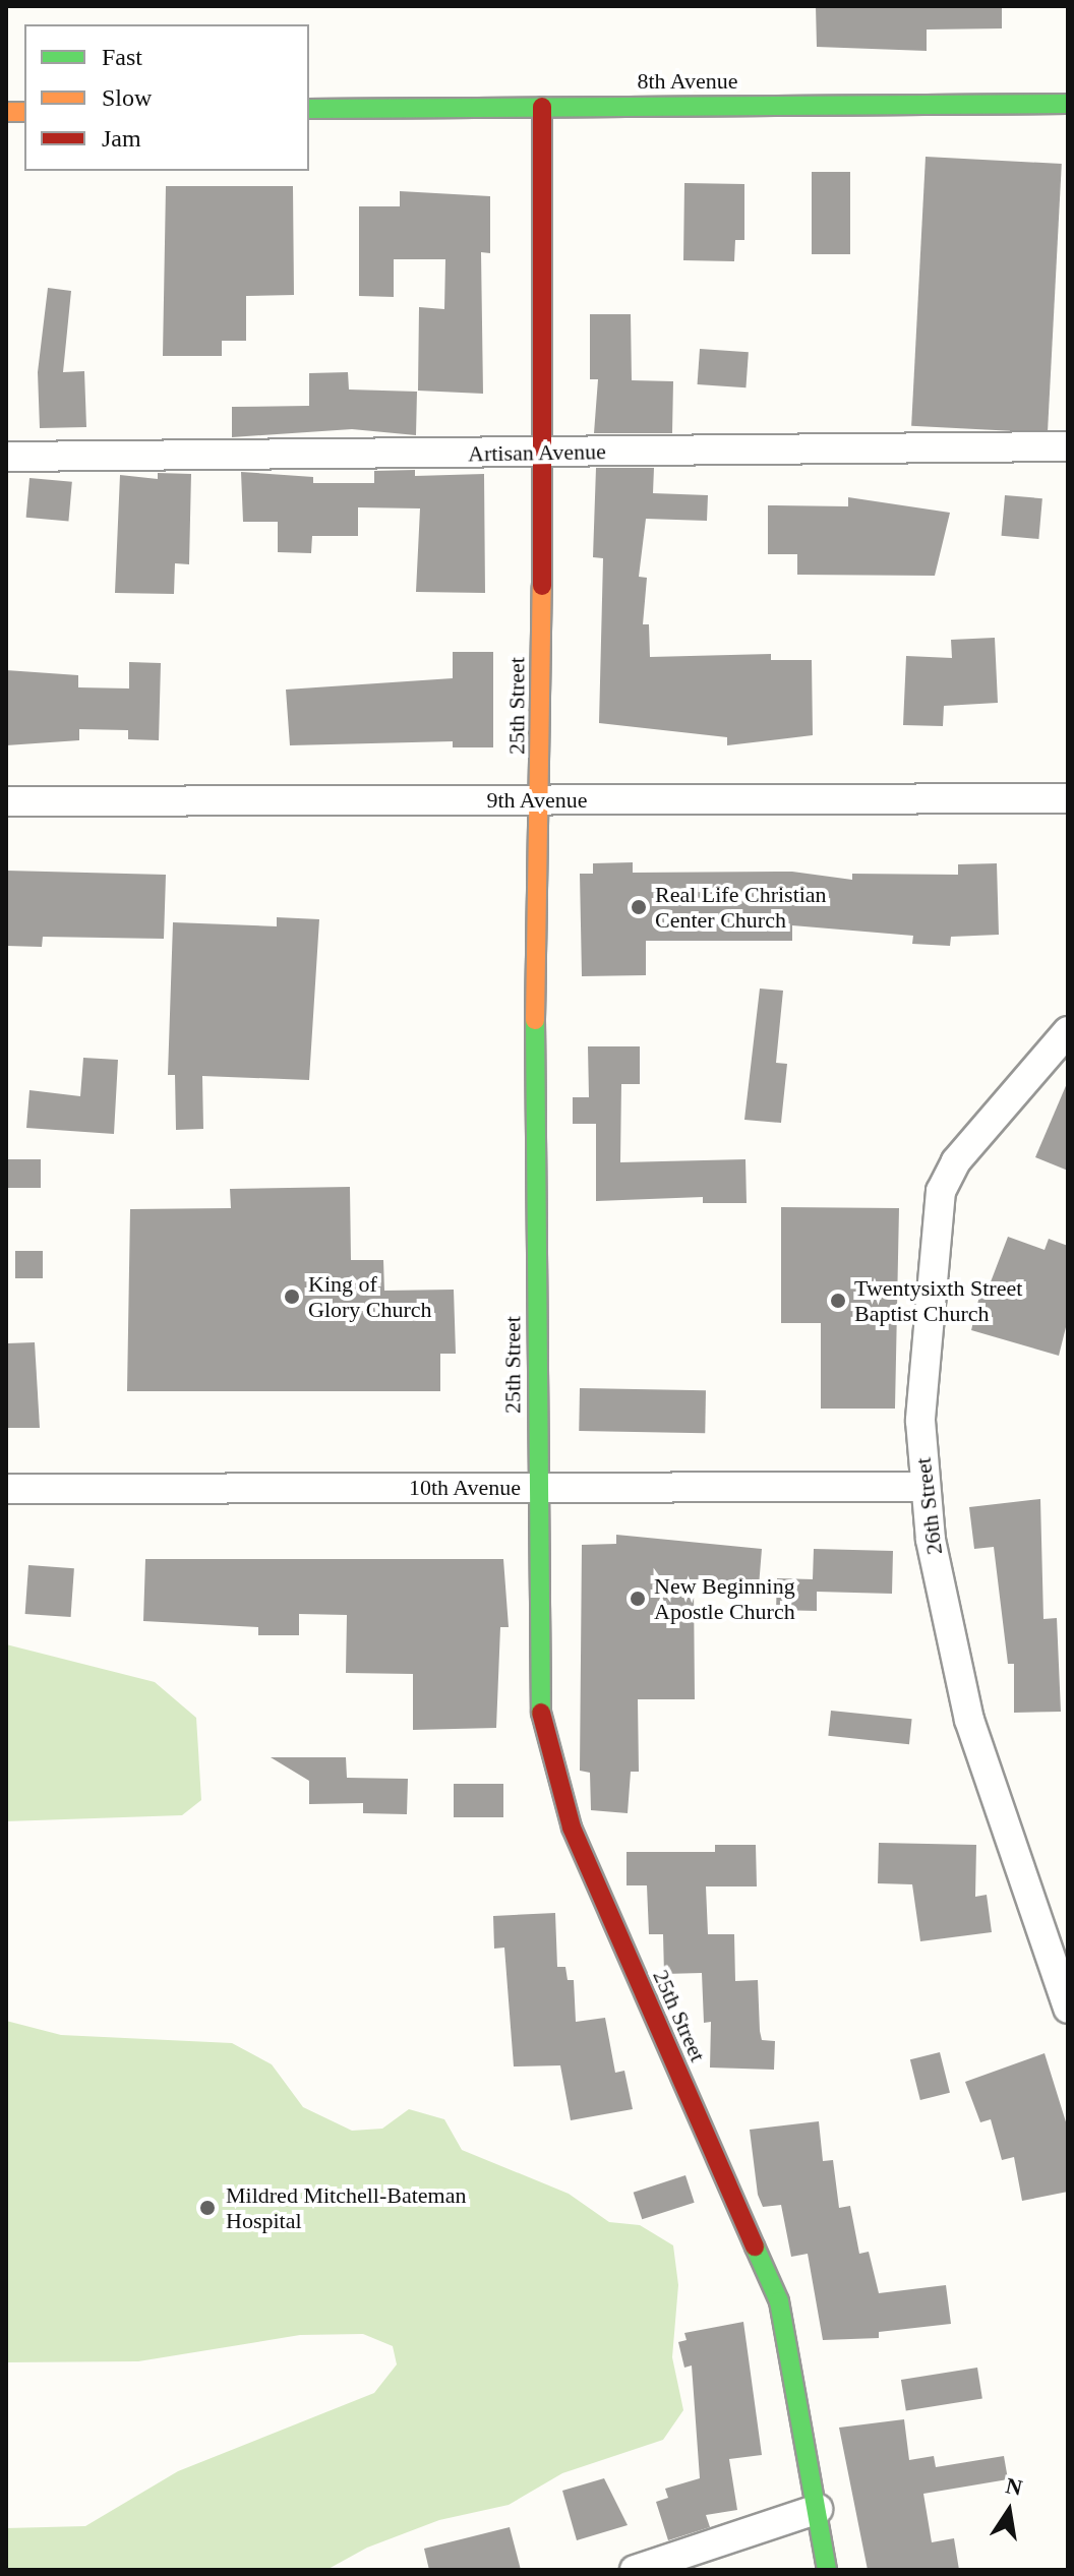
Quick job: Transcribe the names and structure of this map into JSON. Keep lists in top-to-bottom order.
{
  "streets": {
    "street": [
      "8th Avenue",
      "Artisan Avenue",
      "25th Street",
      "9th Avenue",
      "10th Avenue",
      "26th Street"
    ]
  },
  "crossings": [
    ["8th Avenue", "25th Street"],
    ["Artisan Avenue", "25th Street"],
    ["25th Street", "9th Avenue"],
    ["25th Street", "10th Avenue"],
    ["10th Avenue", "26th Street"]
  ],
  "places": [
    "Real Life Christian Center Church",
    "King of Glory Church",
    "Twentysixth Street Baptist Church",
    "New Beginning Apostle Church",
    "Mildred Mitchell-Bateman Hospital"
  ],
  "legend": ["Fast", "Slow", "Jam"],
  "north": "top"
}
